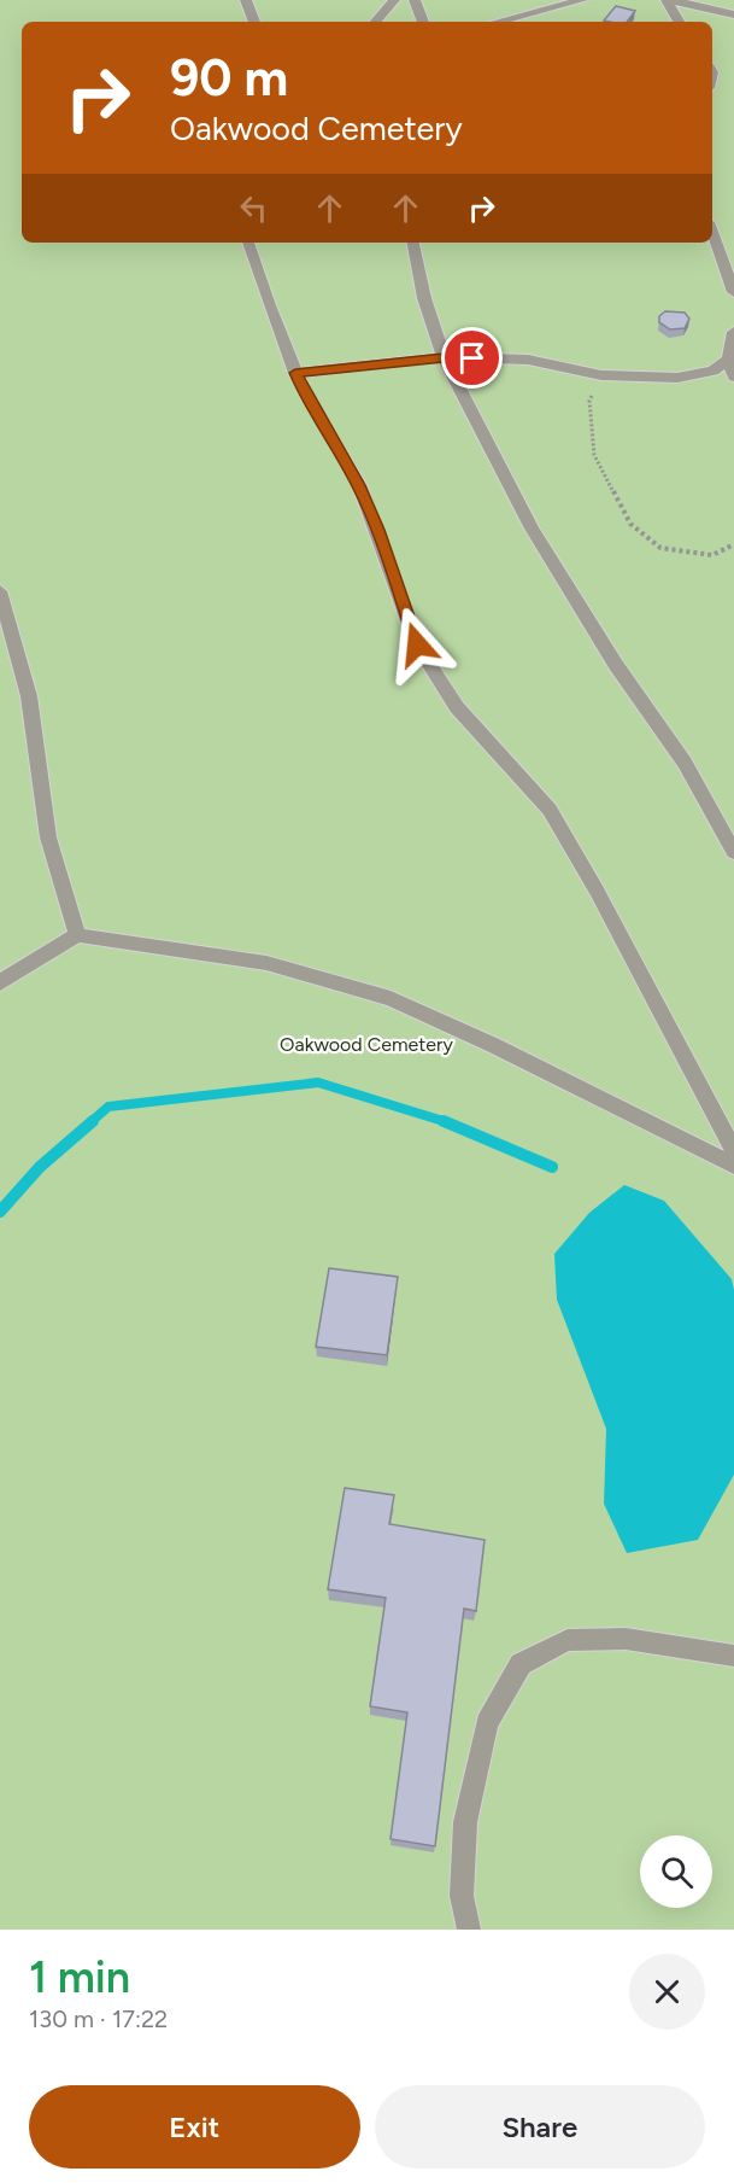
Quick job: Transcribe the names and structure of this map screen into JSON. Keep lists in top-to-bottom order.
{
  "parks": ["Oakwood Cemetery"],
  "page": {
    "turn": ["90 m", "Oakwood Cemetery"],
    "heading": ["1 min", "130 m · 17:22"],
    "buttons": ["Exit", "Share"]
  }
}
